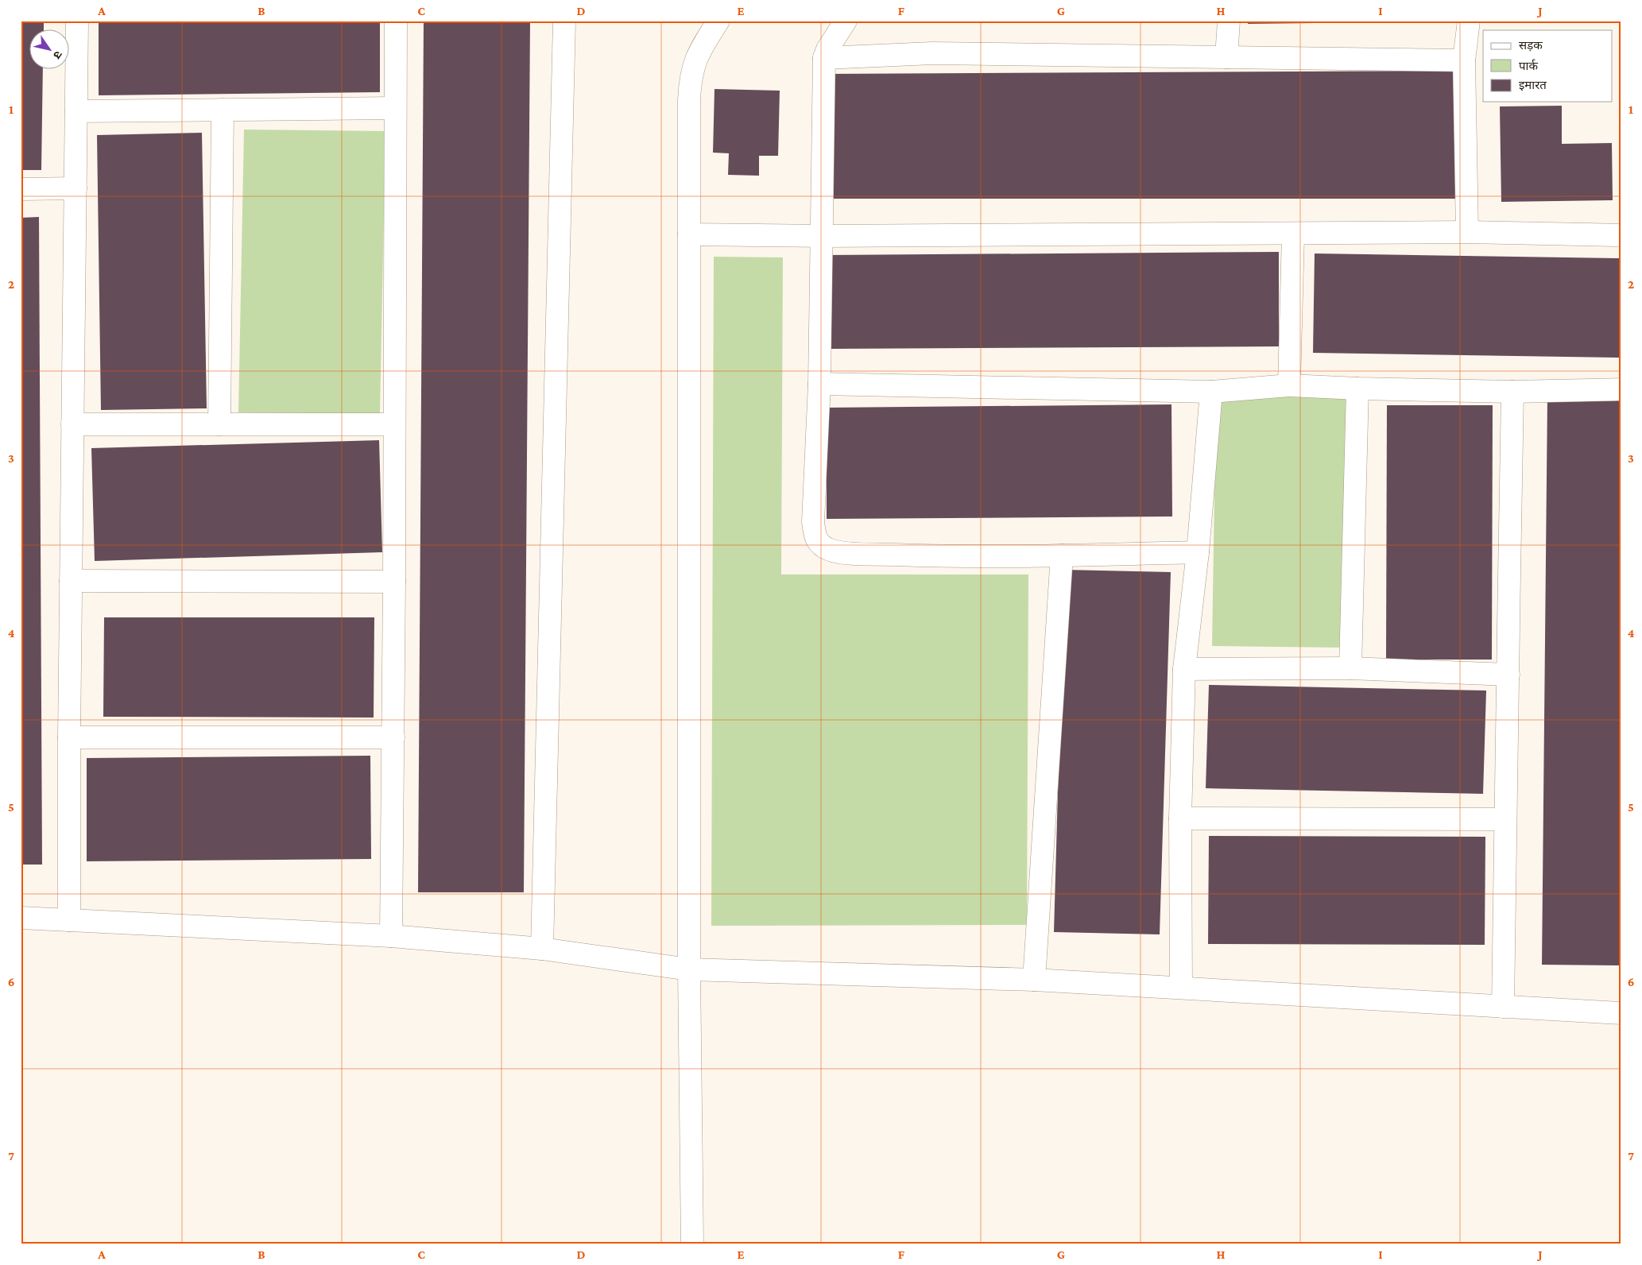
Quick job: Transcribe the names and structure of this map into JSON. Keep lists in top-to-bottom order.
{
  "legend": ["सड़क", "पार्क", "इमारत"],
  "north": "bottom right",
  "grid": {
    "columns": [
      "A",
      "B",
      "C",
      "D",
      "E",
      "F",
      "G",
      "H",
      "I",
      "J"
    ],
    "rows": [
      "1",
      "2",
      "3",
      "4",
      "5",
      "6",
      "7"
    ]
  }
}
